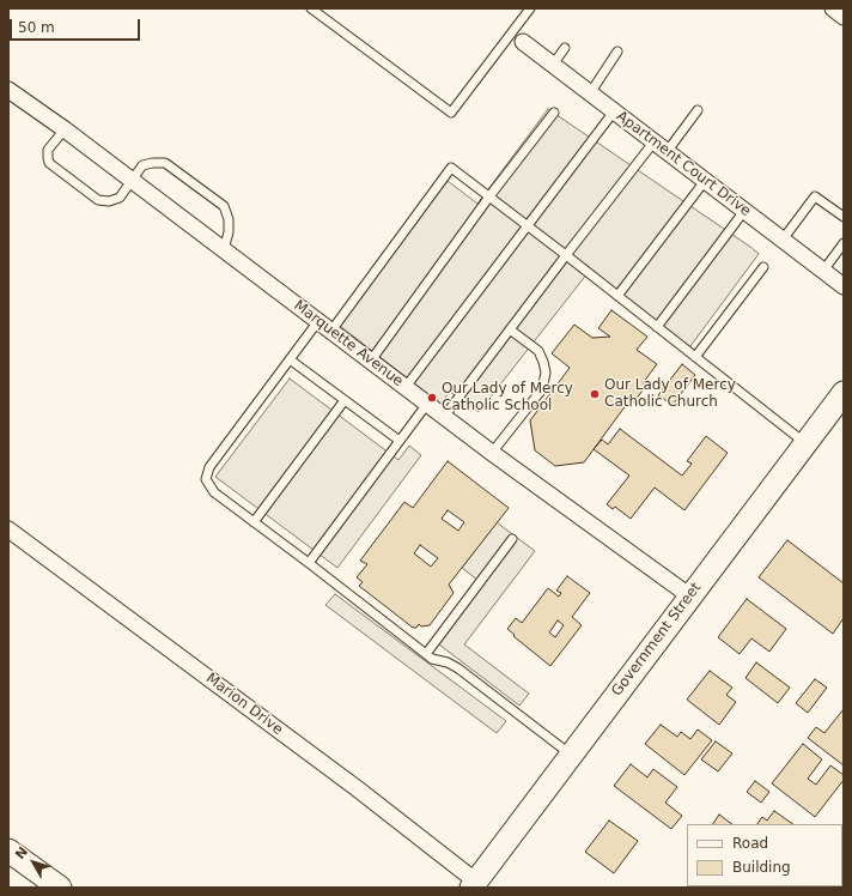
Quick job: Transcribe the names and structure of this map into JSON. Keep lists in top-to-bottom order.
{
  "streets": {
    "main road": ["Government Street"],
    "street": ["Apartment Court Drive", "Marquette Avenue", "Marion Drive"]
  },
  "crossings": [
    ["Marquette Avenue", "Government Street"],
    ["Government Street", "Marion Drive"]
  ],
  "places": ["Our Lady of Mercy Catholic Church", "Our Lady of Mercy Catholic School"],
  "legend": ["Road", "Building"],
  "scale_bar": "50 m",
  "north": "top left"
}
